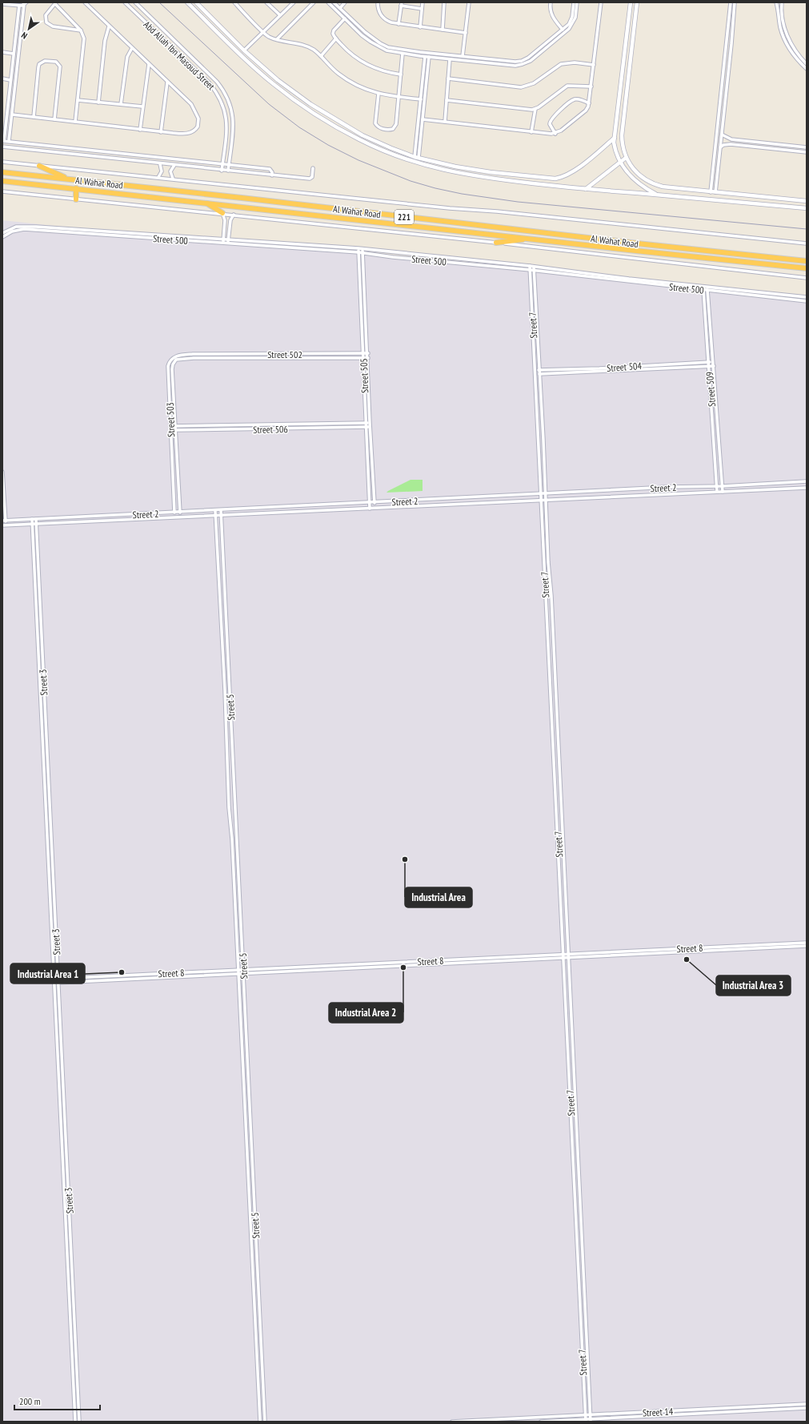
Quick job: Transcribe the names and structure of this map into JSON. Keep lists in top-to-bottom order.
{
  "streets": {
    "highway": ["Al Wahat Road", "221"],
    "street": [
      "Abd Allah Ibn Masoud Street",
      "Street 500",
      "Street 7",
      "Street 502",
      "Street 504",
      "Street 505",
      "Street 509",
      "Street 503",
      "Street 506",
      "Street 2",
      "Street 3",
      "Street 5",
      "Street 8",
      "Street 14"
    ]
  },
  "crossings": [
    ["Street 500", "Street 7"],
    ["Street 500", "Street 505"],
    ["Street 500", "Street 509"],
    ["Street 7", "Street 504"],
    ["Street 7", "Street 2"],
    ["Street 7", "Street 8"],
    ["Street 7", "Street 14"],
    ["Street 502", "Street 505"],
    ["Street 502", "Street 503"],
    ["Street 504", "Street 509"],
    ["Street 505", "Street 506"],
    ["Street 505", "Street 2"],
    ["Street 509", "Street 2"],
    ["Street 503", "Street 506"],
    ["Street 503", "Street 2"],
    ["Street 2", "Street 3"],
    ["Street 2", "Street 5"],
    ["Street 3", "Street 8"],
    ["Street 5", "Street 8"]
  ],
  "places": [
    "Industrial Area",
    "Industrial Area 3",
    "Industrial Area 2",
    "Industrial Area 1"
  ],
  "scale_bar": "200 m",
  "north": "bottom left"
}
